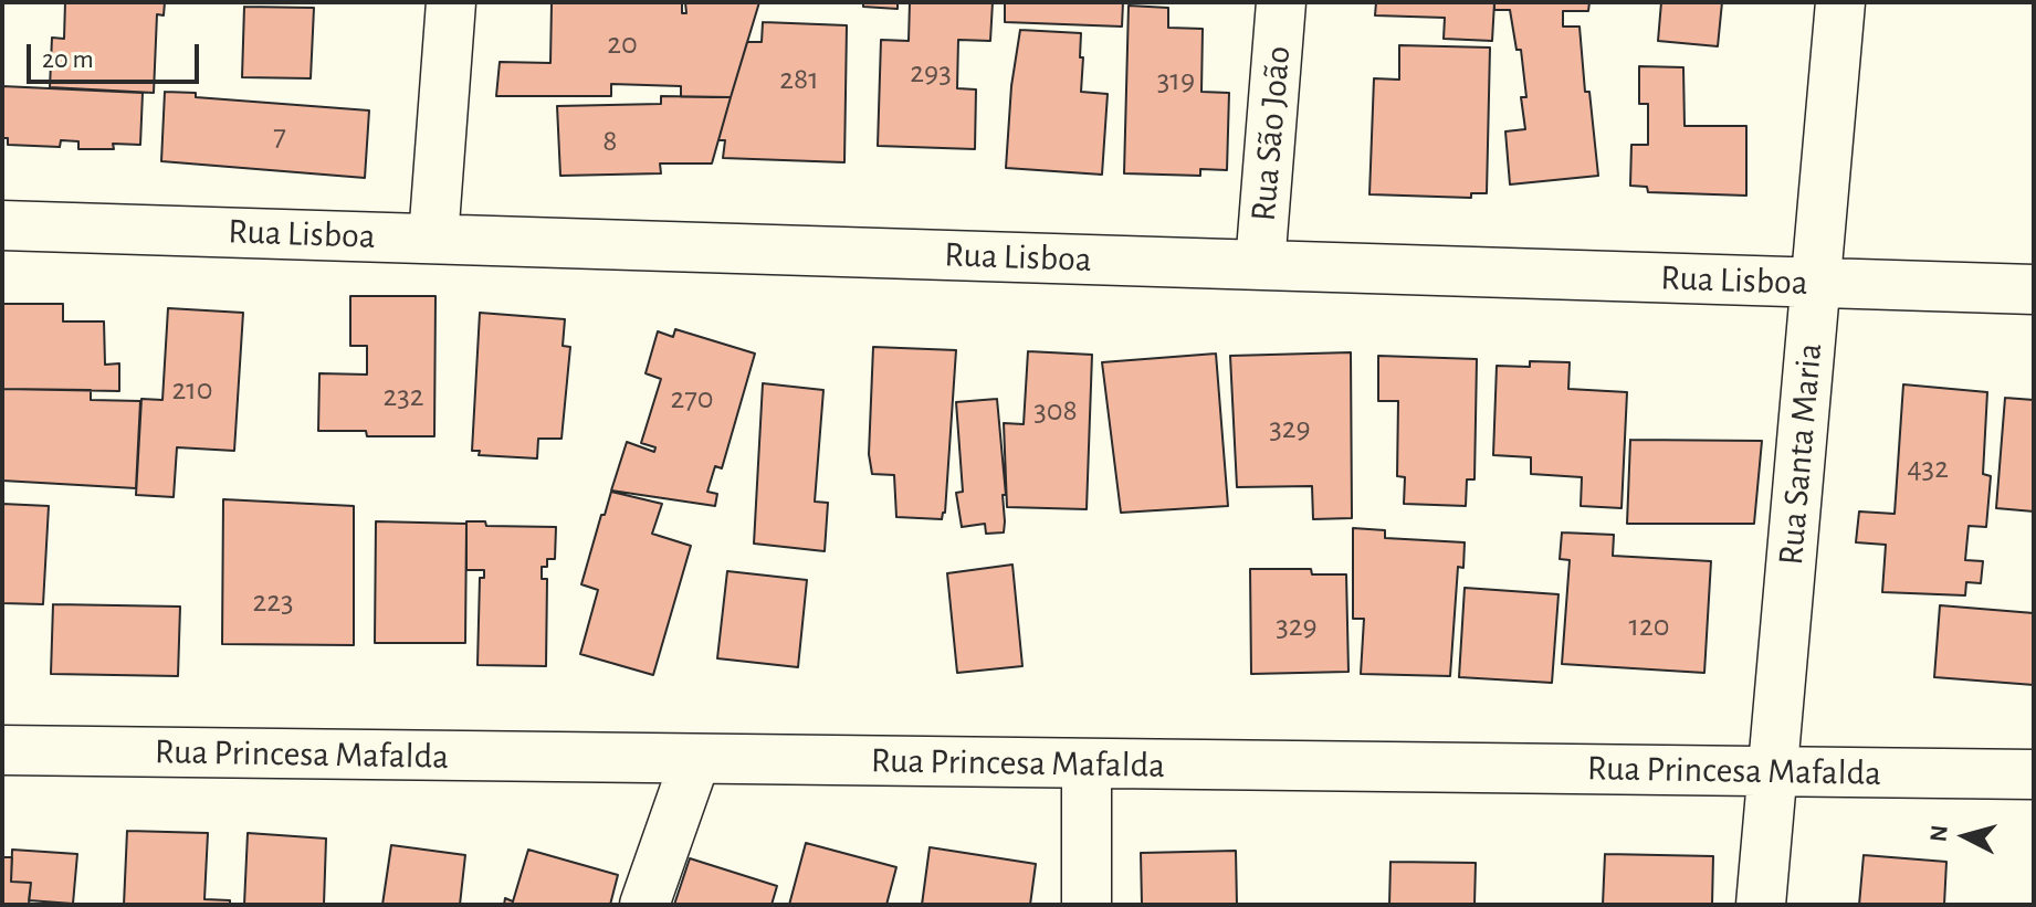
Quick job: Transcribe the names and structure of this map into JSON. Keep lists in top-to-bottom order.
{
  "streets": {
    "street": [
      "Rua São João",
      "Rua Lisboa",
      "Rua Santa Maria",
      "Rua Princesa Mafalda"
    ]
  },
  "crossings": [
    ["Rua São João", "Rua Lisboa"],
    ["Rua Lisboa", "Rua Santa Maria"],
    ["Rua Santa Maria", "Rua Princesa Mafalda"]
  ],
  "house_numbers": [
    "20",
    "293",
    "281",
    "319",
    "7",
    "8",
    "210",
    "232",
    "270",
    "308",
    "329",
    "432",
    "223",
    "329",
    "120"
  ],
  "scale_bar": "20 m",
  "north": "left"
}
